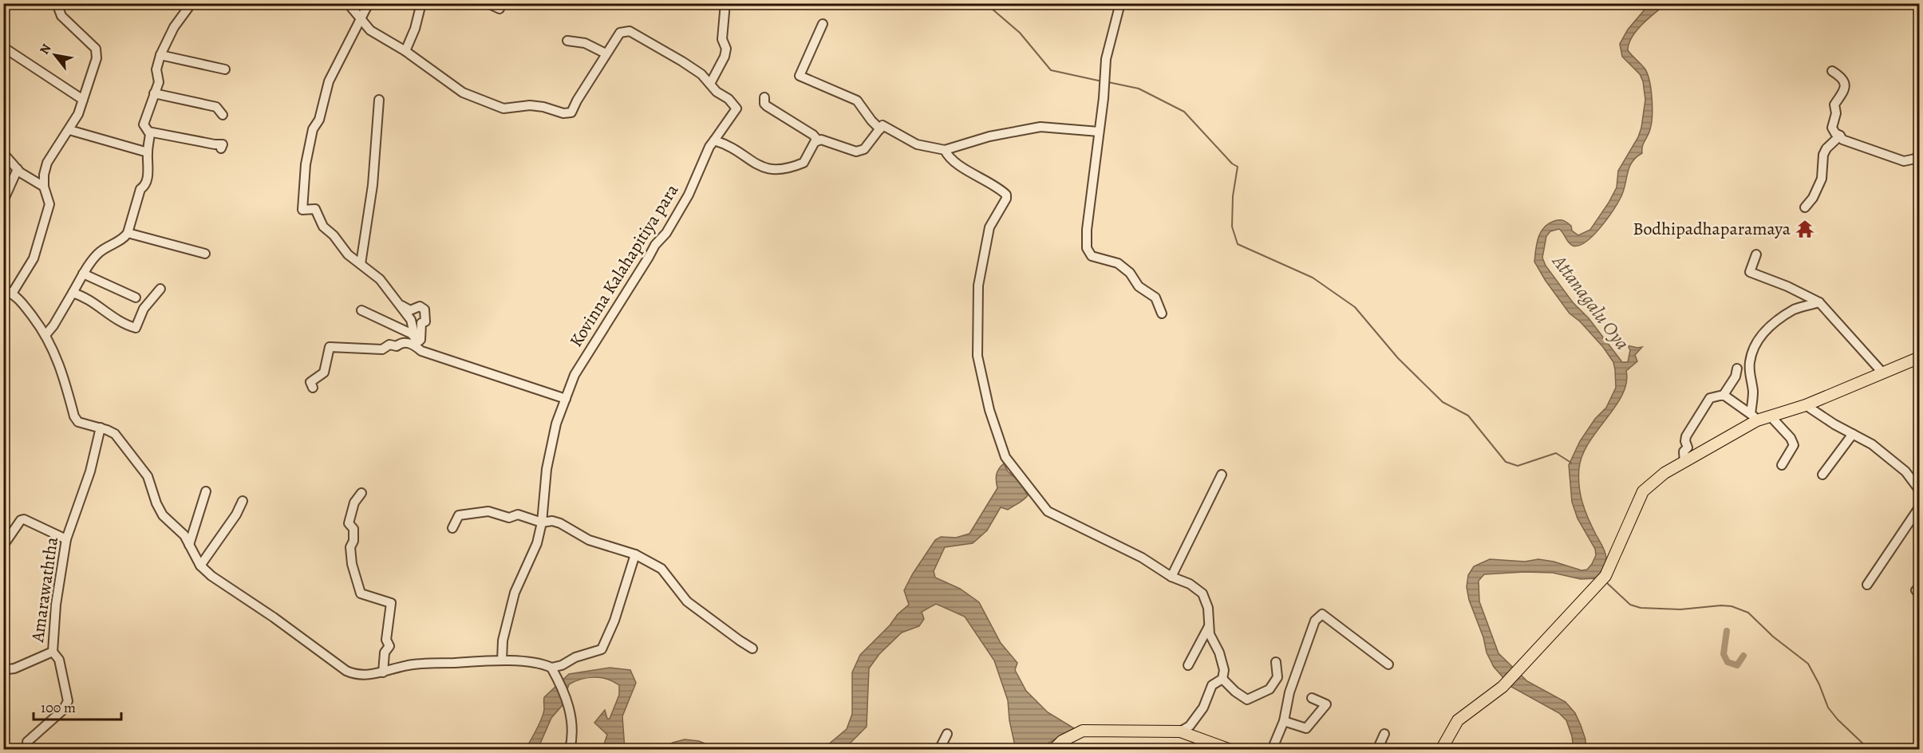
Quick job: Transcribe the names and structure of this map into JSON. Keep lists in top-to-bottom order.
{
  "streets": {
    "street": ["Kovinna Kalahapitiya para", "Amarawaththa"]
  },
  "water": ["Attanagalu Oya"],
  "places": {
    "temple": ["Bodhipadhaparamaya"]
  },
  "scale_bar": "100 m",
  "north": "top left"
}
